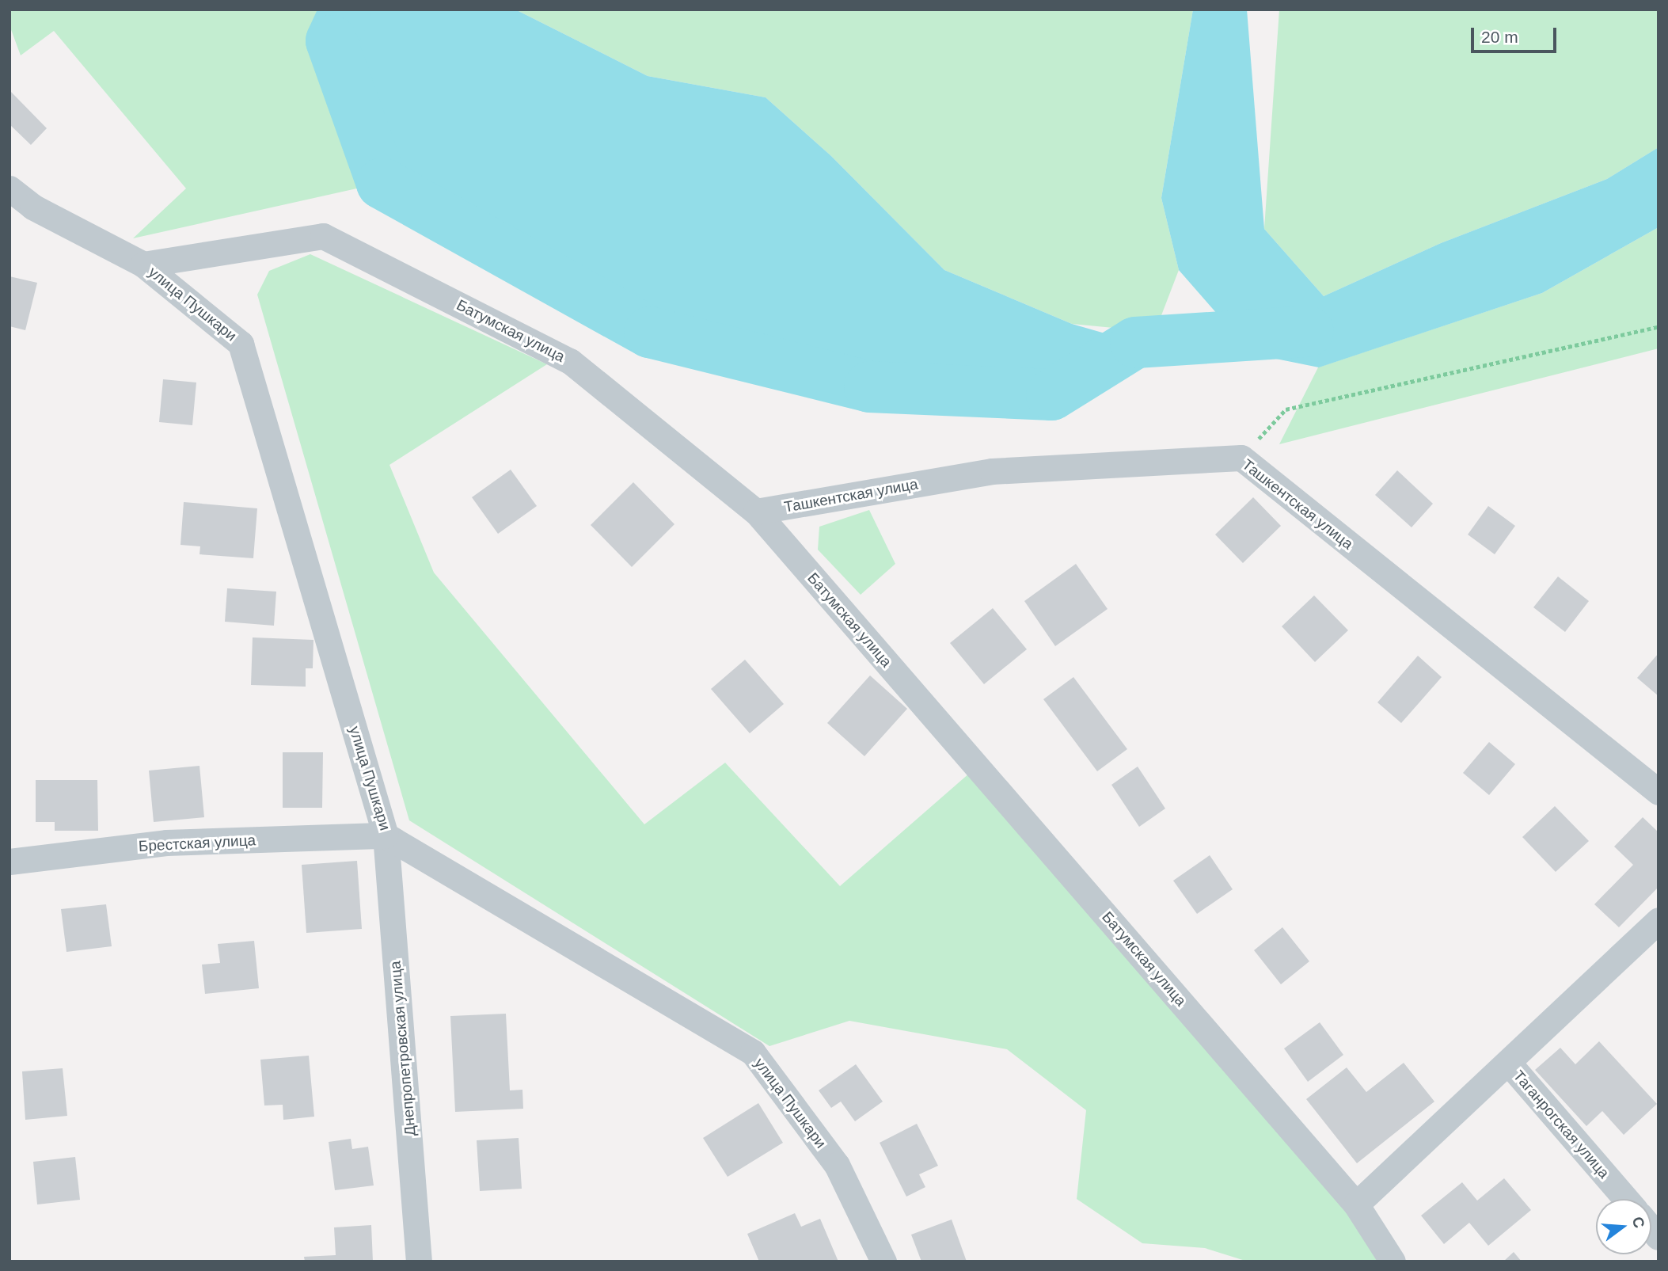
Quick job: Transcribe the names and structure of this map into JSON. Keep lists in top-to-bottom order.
{
  "streets": {
    "street": [
      "улица Пушкари",
      "Батумская улица",
      "Ташкентская улица",
      "Брестская улица",
      "Днепропетровская улица",
      "Таганрогская улица"
    ]
  },
  "crossings": [
    ["улица Пушкари", "Батумская улица"],
    ["улица Пушкари", "Брестская улица"],
    ["улица Пушкари", "Днепропетровская улица"],
    ["Батумская улица", "Ташкентская улица"],
    ["Брестская улица", "Днепропетровская улица"]
  ],
  "scale_bar": "20 m",
  "north": "right"
}
